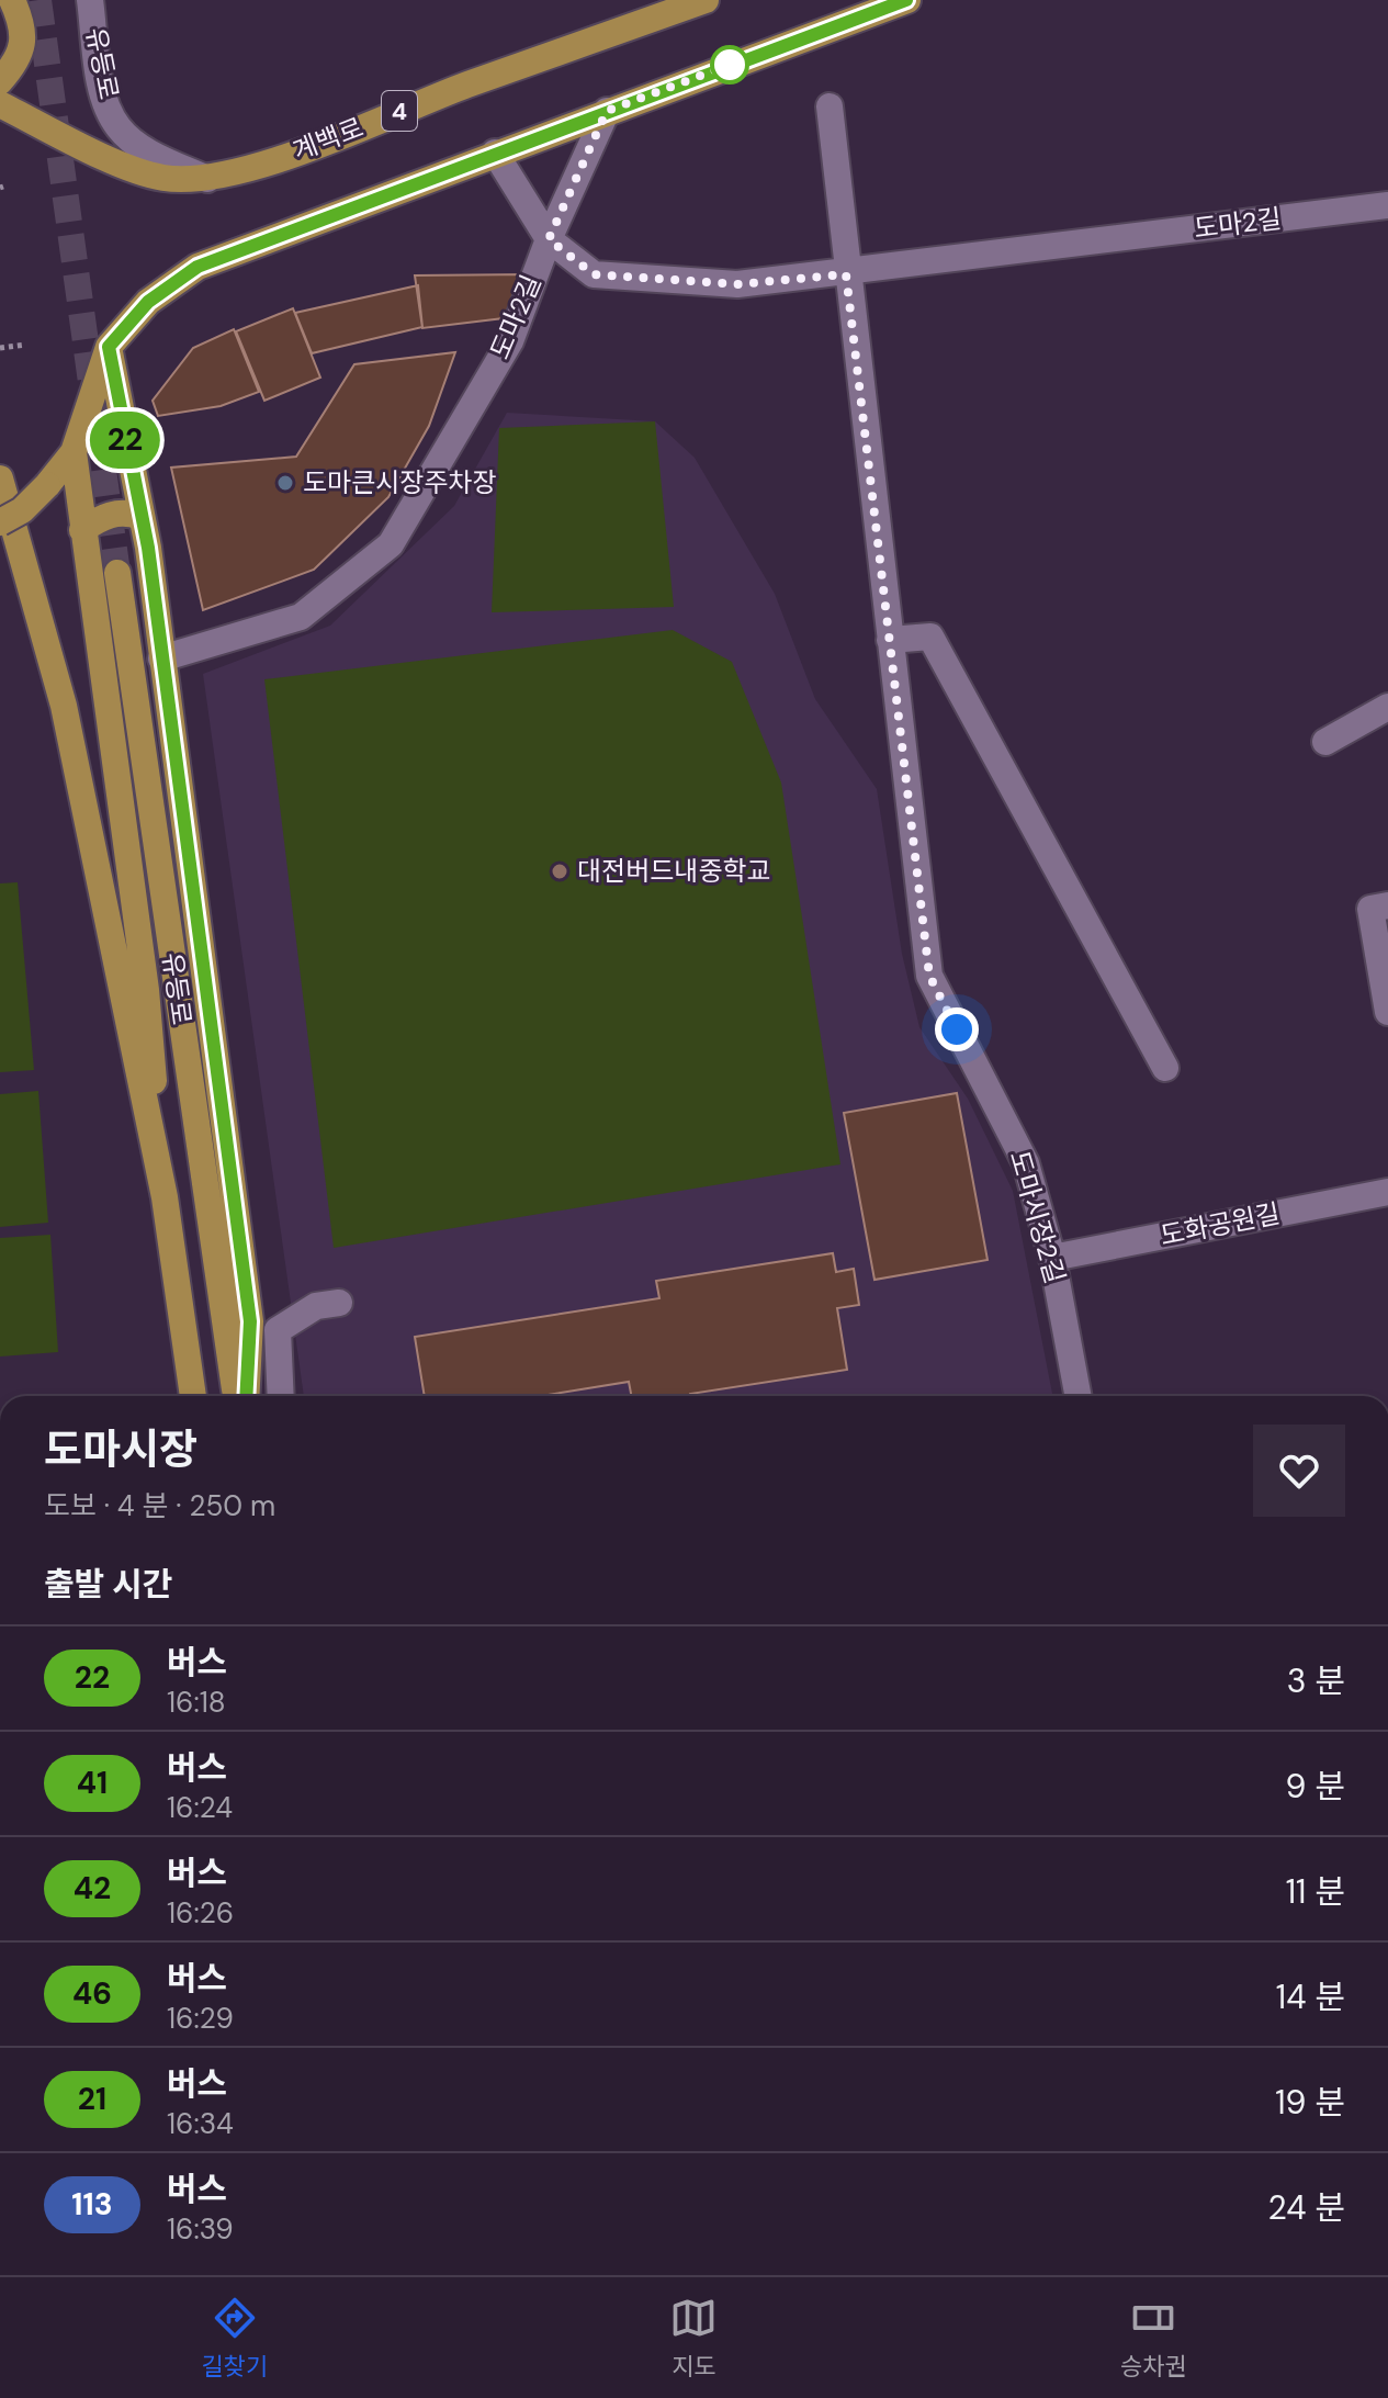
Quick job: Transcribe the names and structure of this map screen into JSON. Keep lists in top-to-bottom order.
{
  "streets": {
    "main road": ["유등로", "4", "계백로"],
    "street": ["도마2길", "도마시장2길", "도화공원길"]
  },
  "crossings": [
    ["유등로", "계백로"],
    ["도마2길", "도마시장2길"],
    ["도마시장2길", "도화공원길"]
  ],
  "places": ["도마큰시장주차장", "대전버드내중학교"],
  "lines": ["bus line 22"],
  "page": {
    "on_map": "22",
    "heading": [
      ["도마시장", "도보 · 4 분 · 250 m"],
      "출발 시간"
    ],
    "list": [
      {
        "mark": "22",
        "name": "버스",
        "note": "16:18",
        "value": "3 분"
      },
      {
        "mark": "41",
        "name": "버스",
        "note": "16:24",
        "value": "9 분"
      },
      {
        "mark": "42",
        "name": "버스",
        "note": "16:26",
        "value": "11 분"
      },
      {
        "mark": "46",
        "name": "버스",
        "note": "16:29",
        "value": "14 분"
      },
      {
        "mark": "21",
        "name": "버스",
        "note": "16:34",
        "value": "19 분"
      },
      {
        "mark": "113",
        "name": "버스",
        "note": "16:39",
        "value": "24 분"
      }
    ],
    "tabs": ["길찾기", "지도", "승차권"]
  }
}
